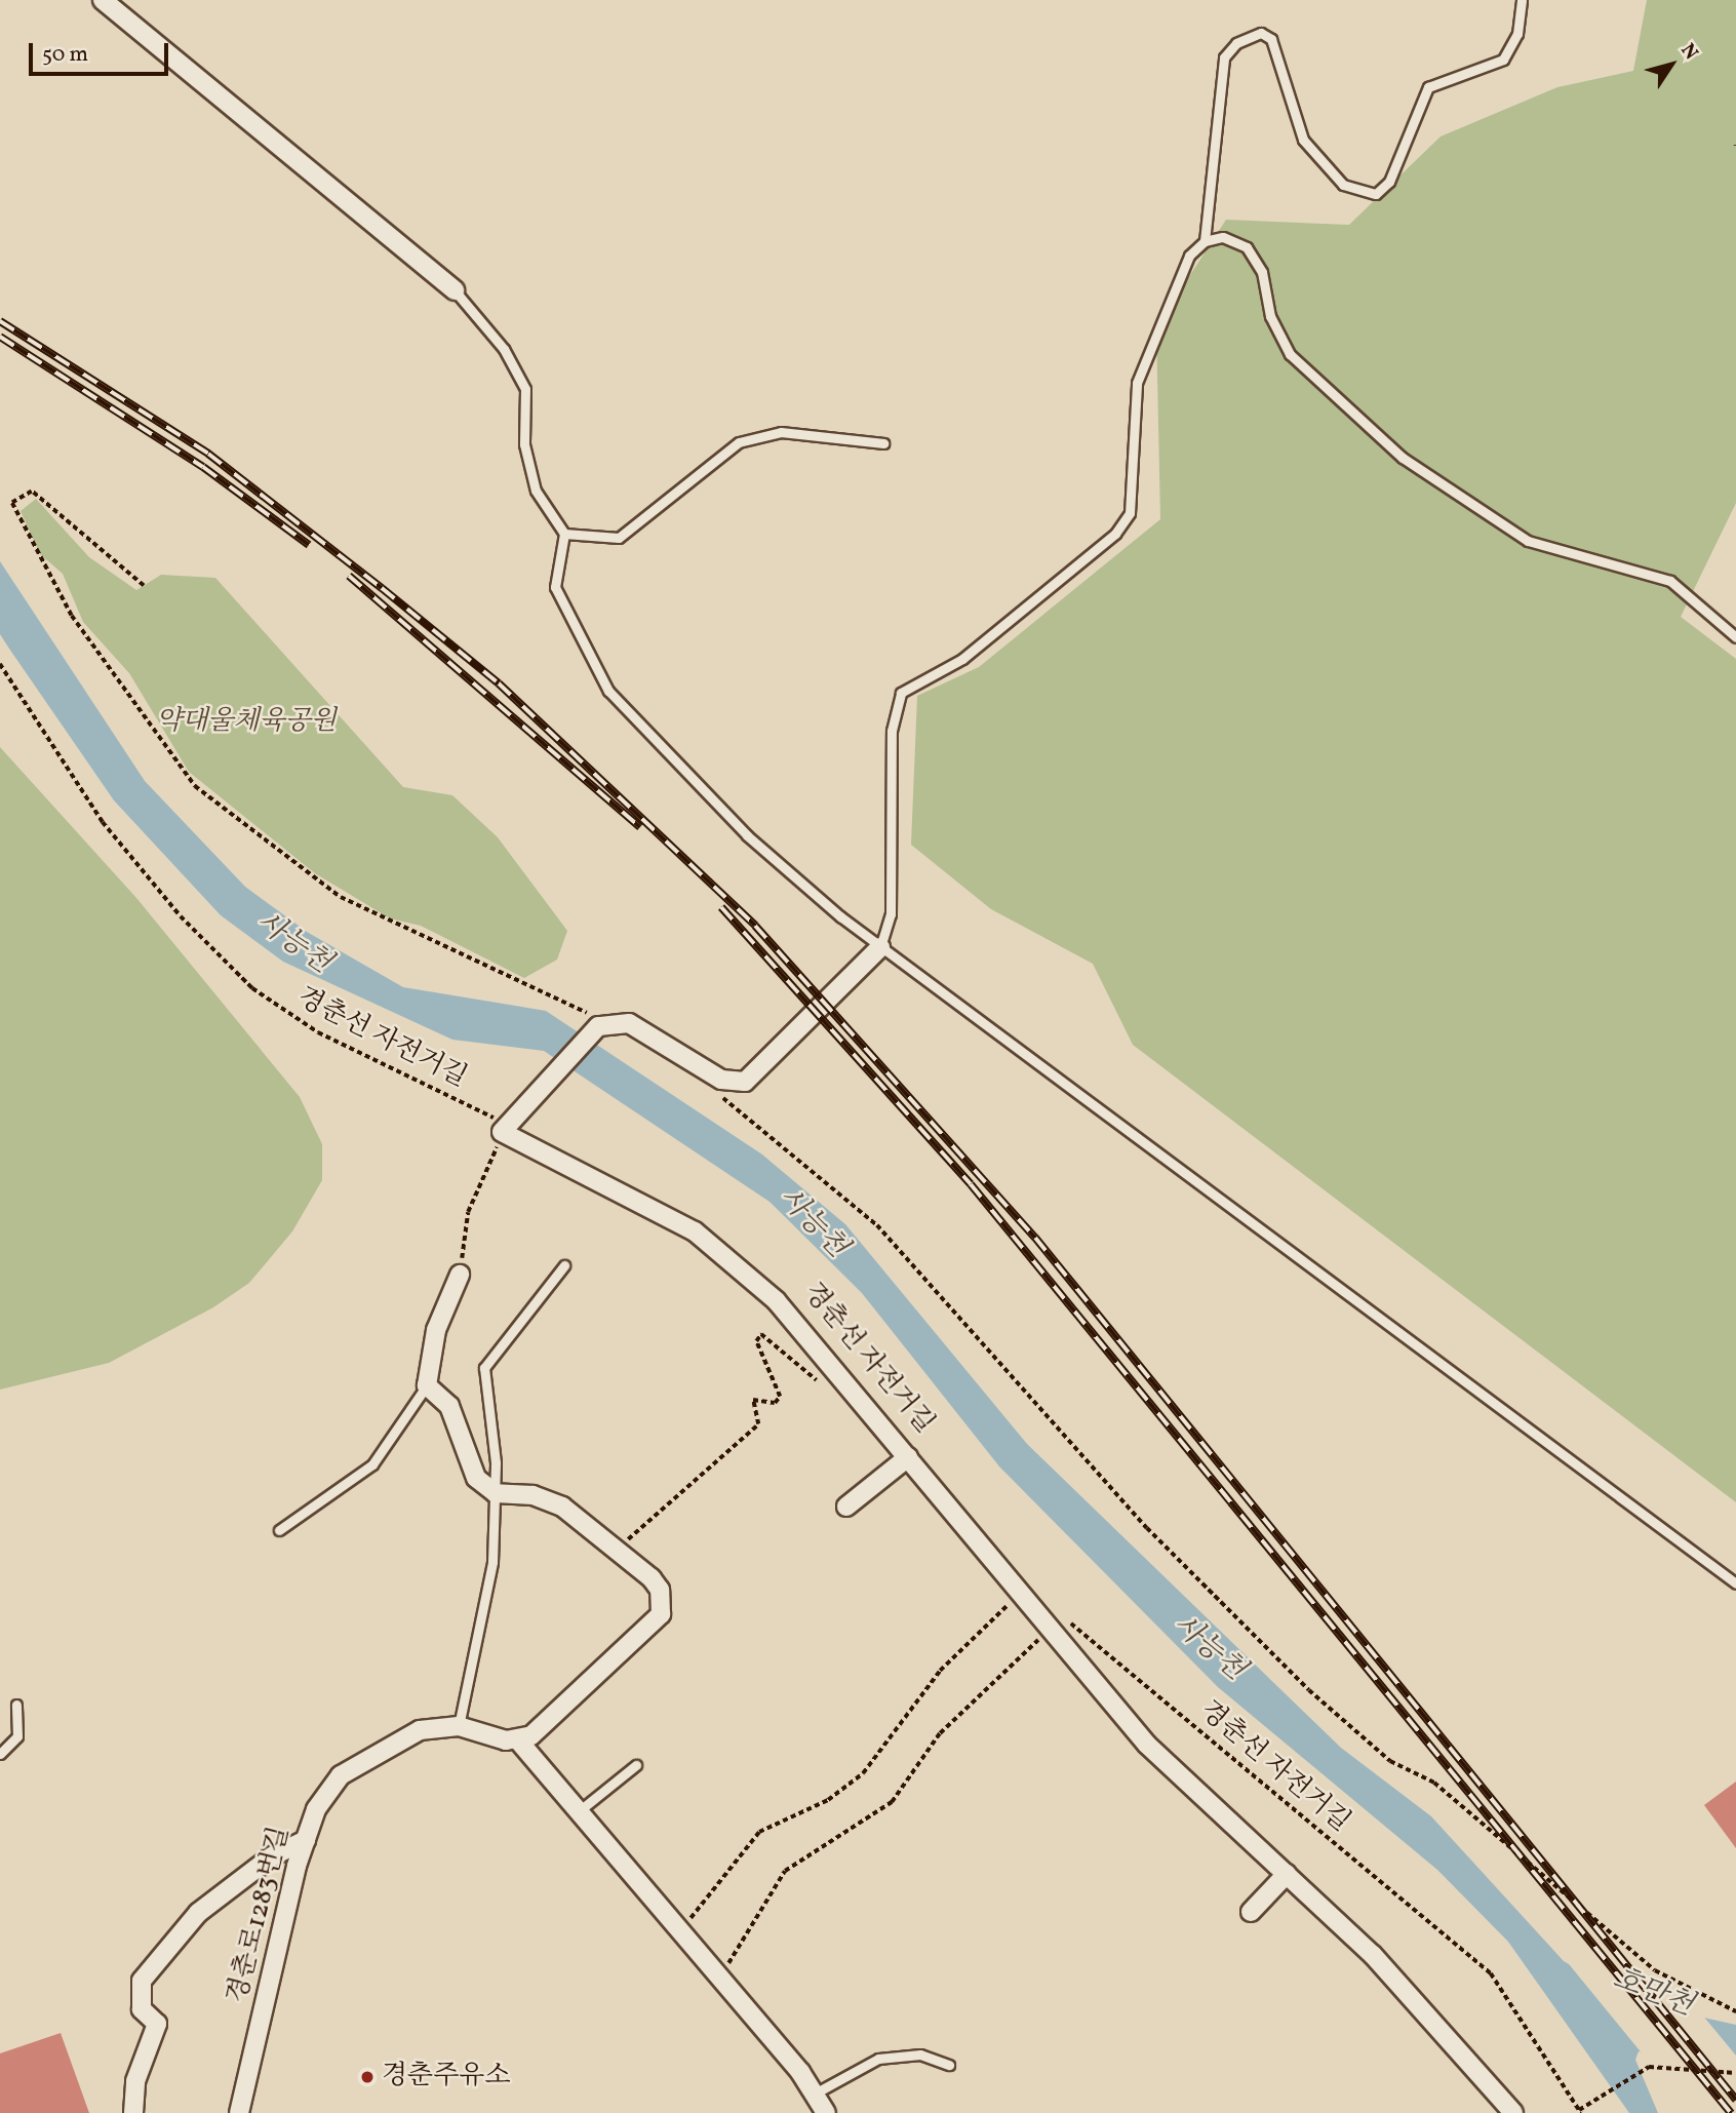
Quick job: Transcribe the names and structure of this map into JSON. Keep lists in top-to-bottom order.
{
  "streets": {
    "street": ["경춘로1283번길"],
    "path": ["경춘선 자전거길"]
  },
  "water": ["사능천", "호만천"],
  "parks": ["약대울체육공원"],
  "places": ["경춘주유소"],
  "scale_bar": "50 m",
  "north": "top right"
}
